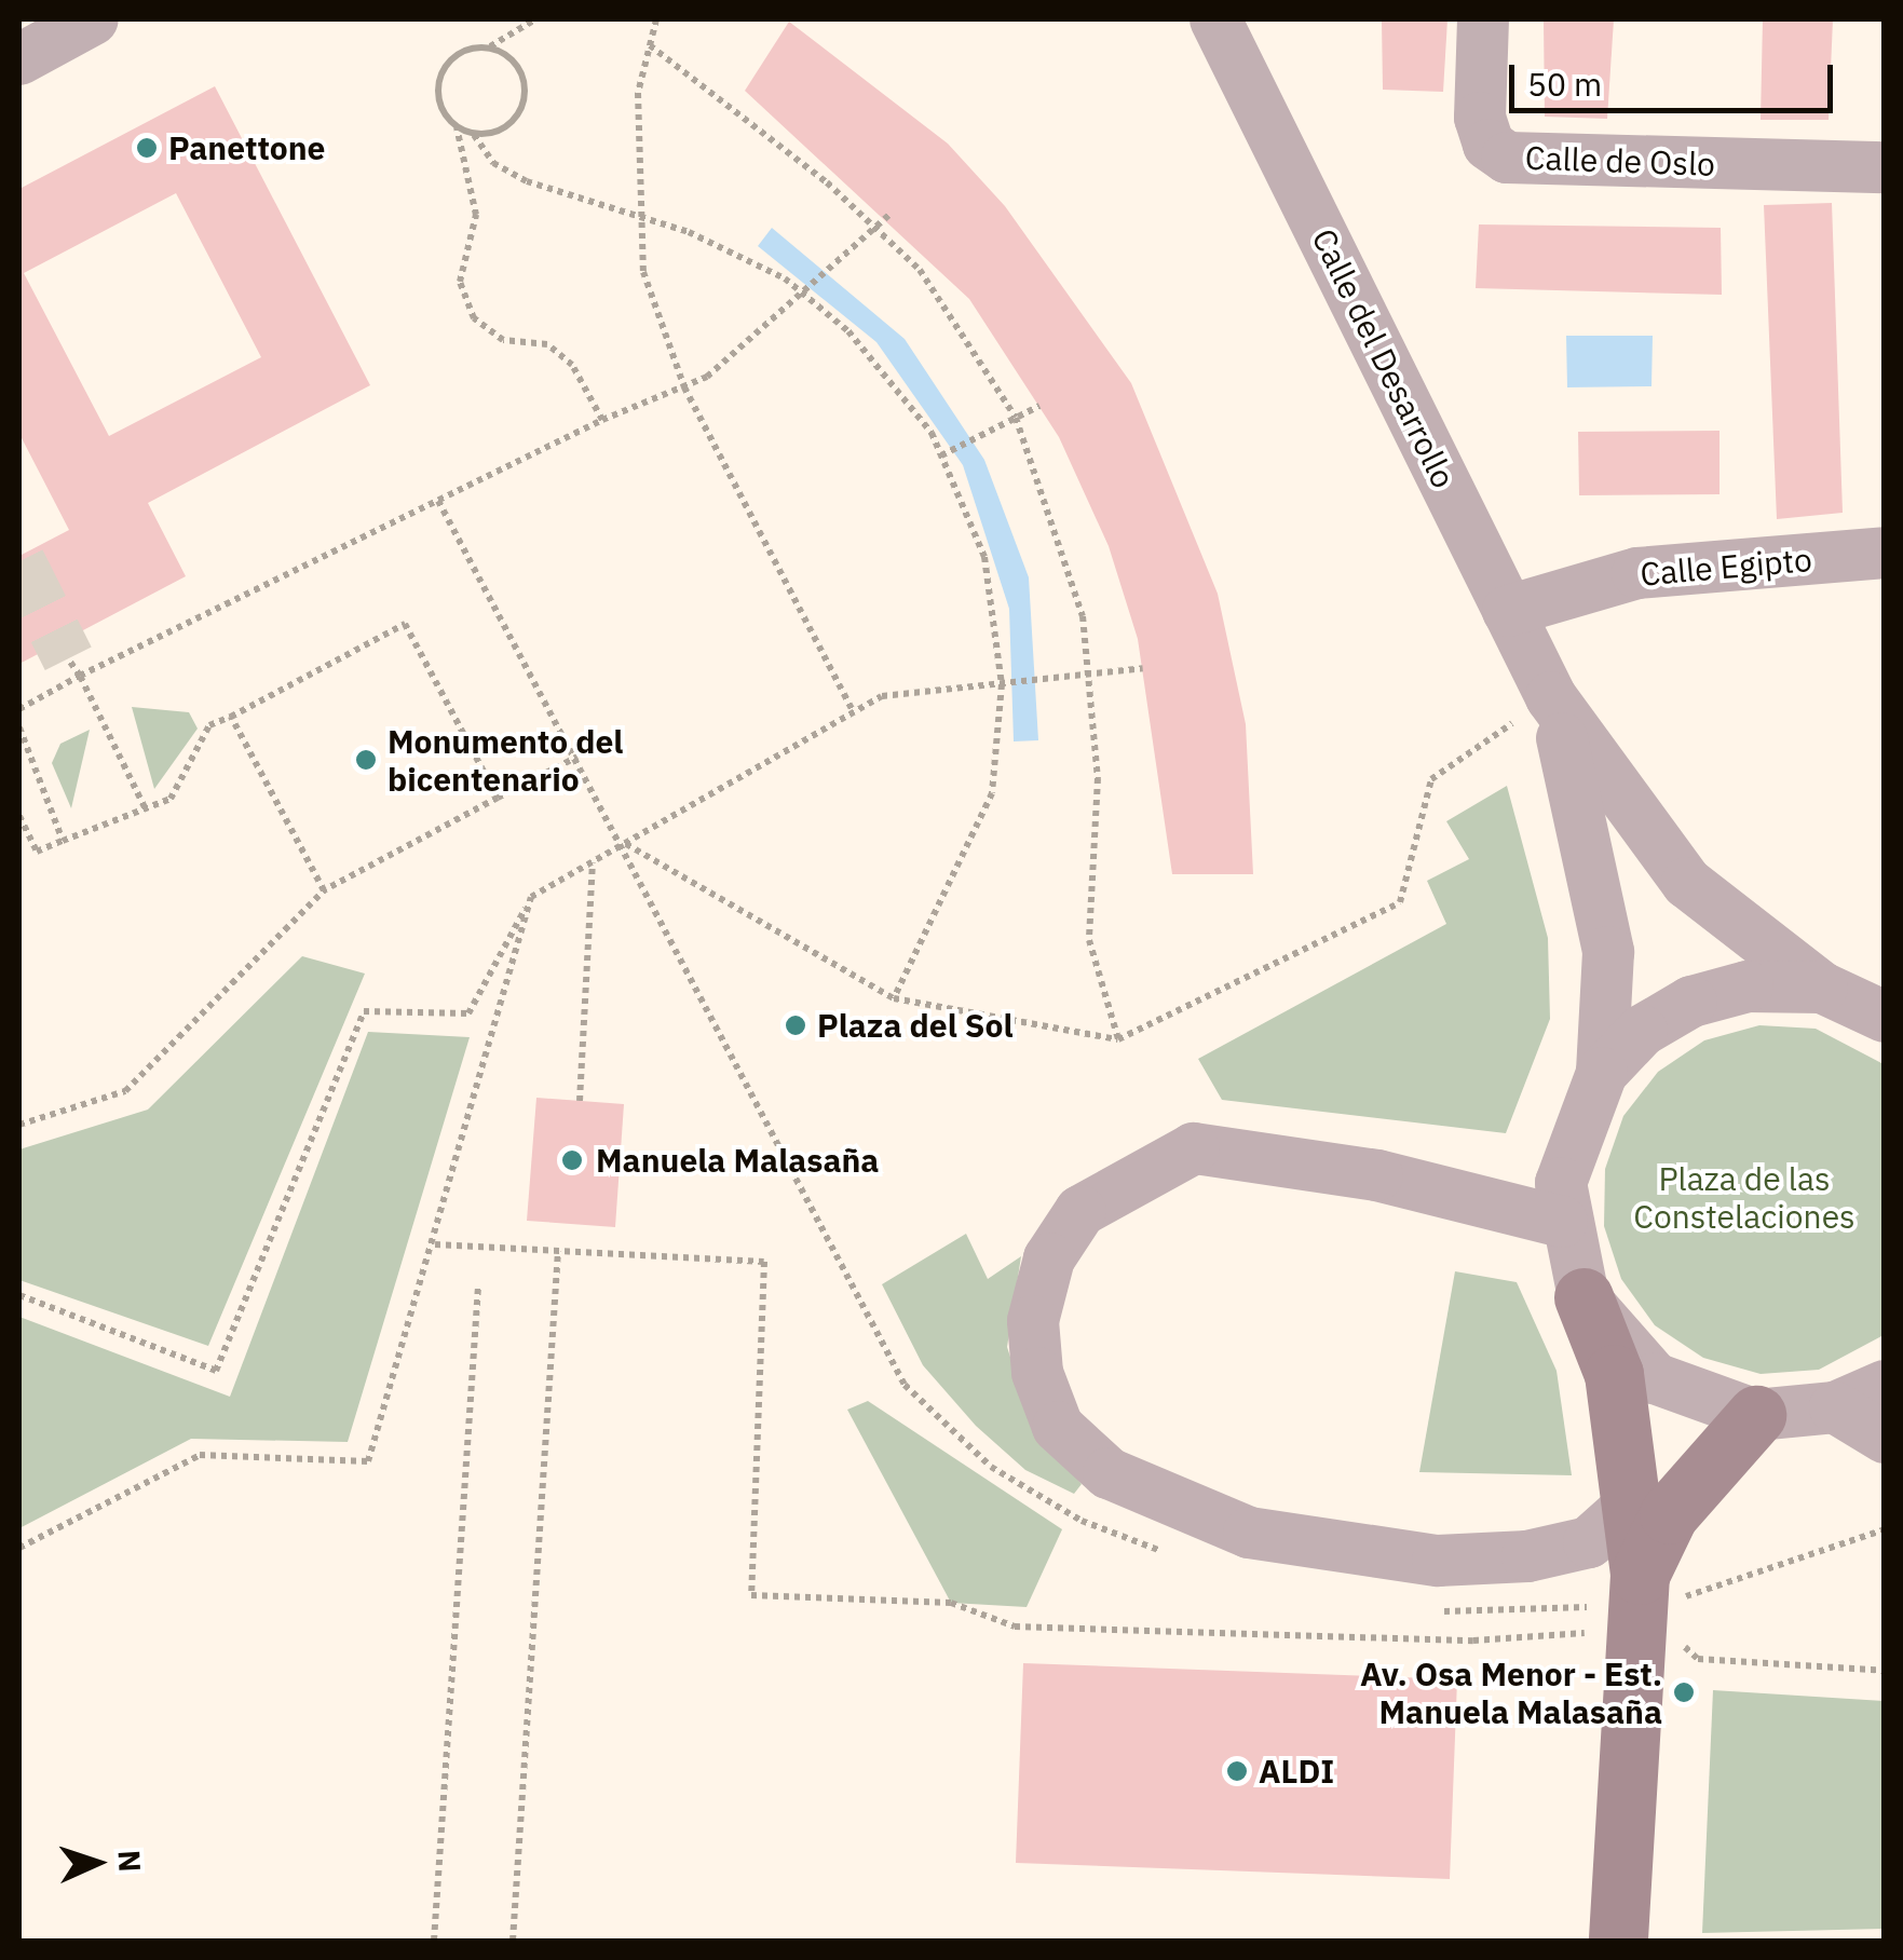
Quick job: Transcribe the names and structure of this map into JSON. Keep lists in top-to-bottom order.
{
  "streets": {
    "street": ["Calle de Oslo", "Calle del Desarrollo", "Calle Egipto"]
  },
  "crossings": [
    ["Calle del Desarrollo", "Calle Egipto"]
  ],
  "parks": ["Plaza de las Constelaciones"],
  "places": [
    "Panettone",
    "Monumento del bicentenario",
    "Plaza del Sol",
    "Manuela Malasaña",
    "Av. Osa Menor - Est. Manuela Malasaña",
    "ALDI"
  ],
  "scale_bar": "50 m",
  "north": "right"
}
